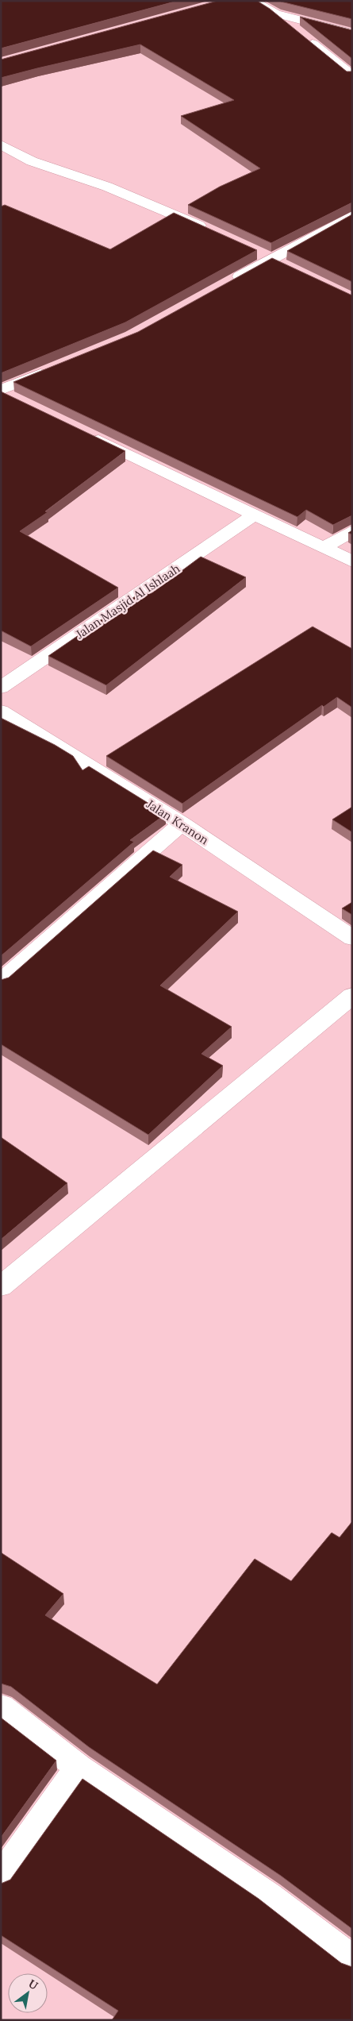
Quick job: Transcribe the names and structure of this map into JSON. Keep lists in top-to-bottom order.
{
  "streets": {
    "street": ["Jalan Masjid Al Ishlaah", "Jalan Kranon"]
  },
  "north": "top right"
}
